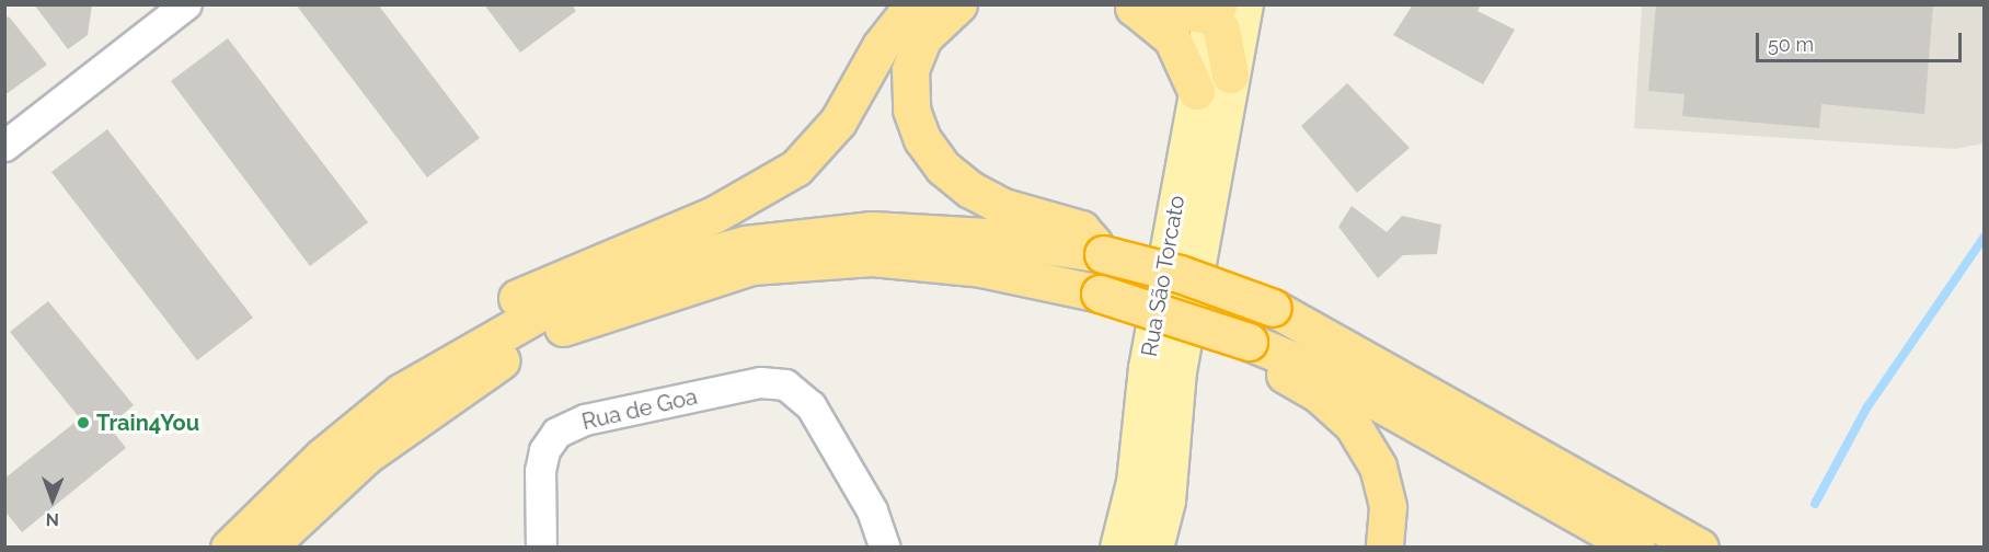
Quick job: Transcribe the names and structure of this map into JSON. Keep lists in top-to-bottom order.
{
  "streets": {
    "main road": ["Rua São Torcato"],
    "street": ["Rua de Goa"]
  },
  "places": ["Train4You"],
  "scale_bar": "50 m",
  "north": "bottom"
}
